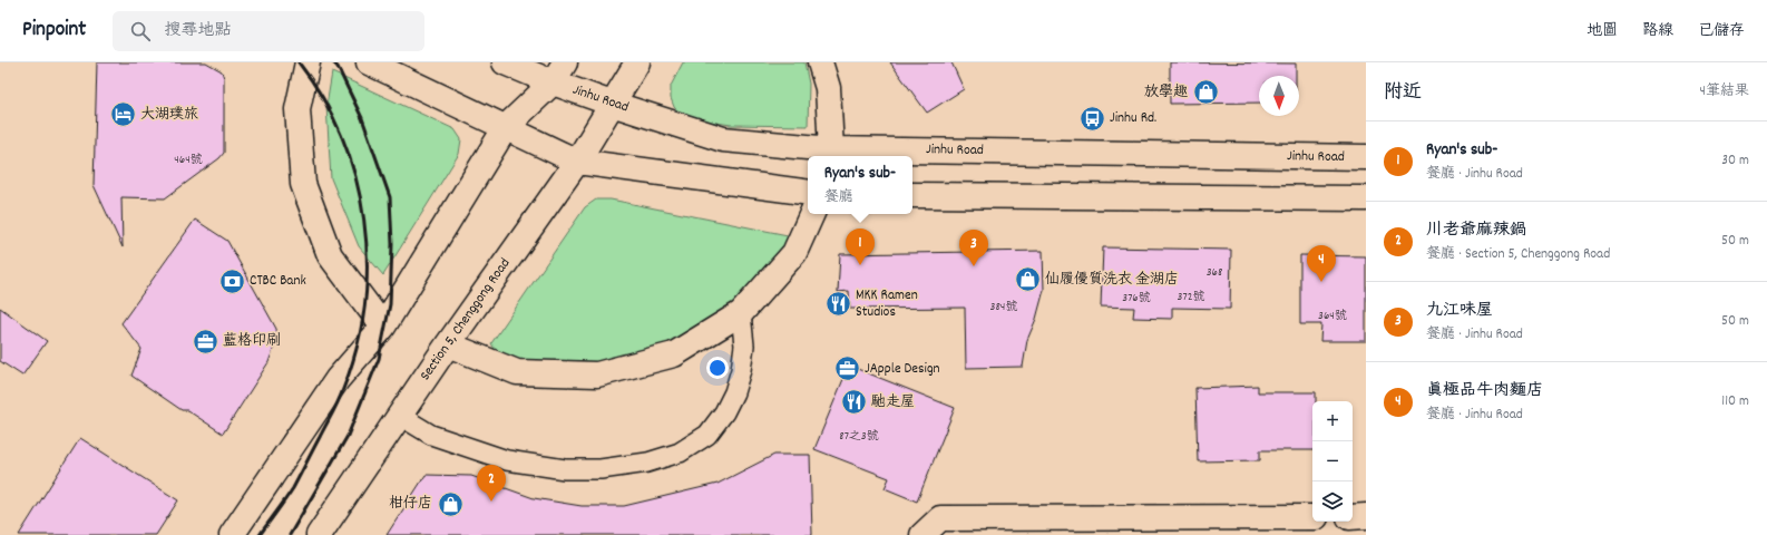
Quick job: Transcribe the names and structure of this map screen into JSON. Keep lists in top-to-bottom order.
{
  "streets": {
    "main road": ["Jinhu Road", "Section 5, Chenggong Road"]
  },
  "crossings": [
    ["Jinhu Road", "Section 5, Chenggong Road"]
  ],
  "places": {
    "shop": ["放學趣", "仙履優質洗衣 金湖店", "柑仔店"],
    "hotel": ["大湖璞旅"],
    "bus stop": ["Jinhu Rd."],
    "bank": ["CTBC Bank"],
    "restaurant": ["MKK Ramen Studios", "馳走屋"],
    "office": ["藍格印刷", "JApple Design"]
  },
  "house_numbers": [
    "464號",
    "368",
    "372號",
    "376號",
    "384號",
    "364號",
    "87之3號"
  ],
  "north": "bottom",
  "page": {
    "header": "Pinpoint",
    "search": "搜尋地點",
    "nav": ["地圖", "路線", "已儲存"],
    "heading": ["附近", "4筆結果"],
    "list": [
      {
        "mark": "1",
        "name": "Ryan's sub-",
        "note": "餐廳 · Jinhu Road",
        "value": "30 m"
      },
      {
        "mark": "2",
        "name": "川老爺麻辣鍋",
        "note": "餐廳 · Section 5, Chenggong Road",
        "value": "50 m"
      },
      {
        "mark": "3",
        "name": "九江味屋",
        "note": "餐廳 · Jinhu Road",
        "value": "50 m"
      },
      {
        "mark": "4",
        "name": "真極品牛肉麵店",
        "note": "餐廳 · Jinhu Road",
        "value": "110 m"
      }
    ],
    "popup": ["Ryan's sub-", "餐廳"],
    "pins": [
      "1",
      "3",
      "4",
      "2"
    ],
    "map_buttons": ["+", "−"]
  }
}
